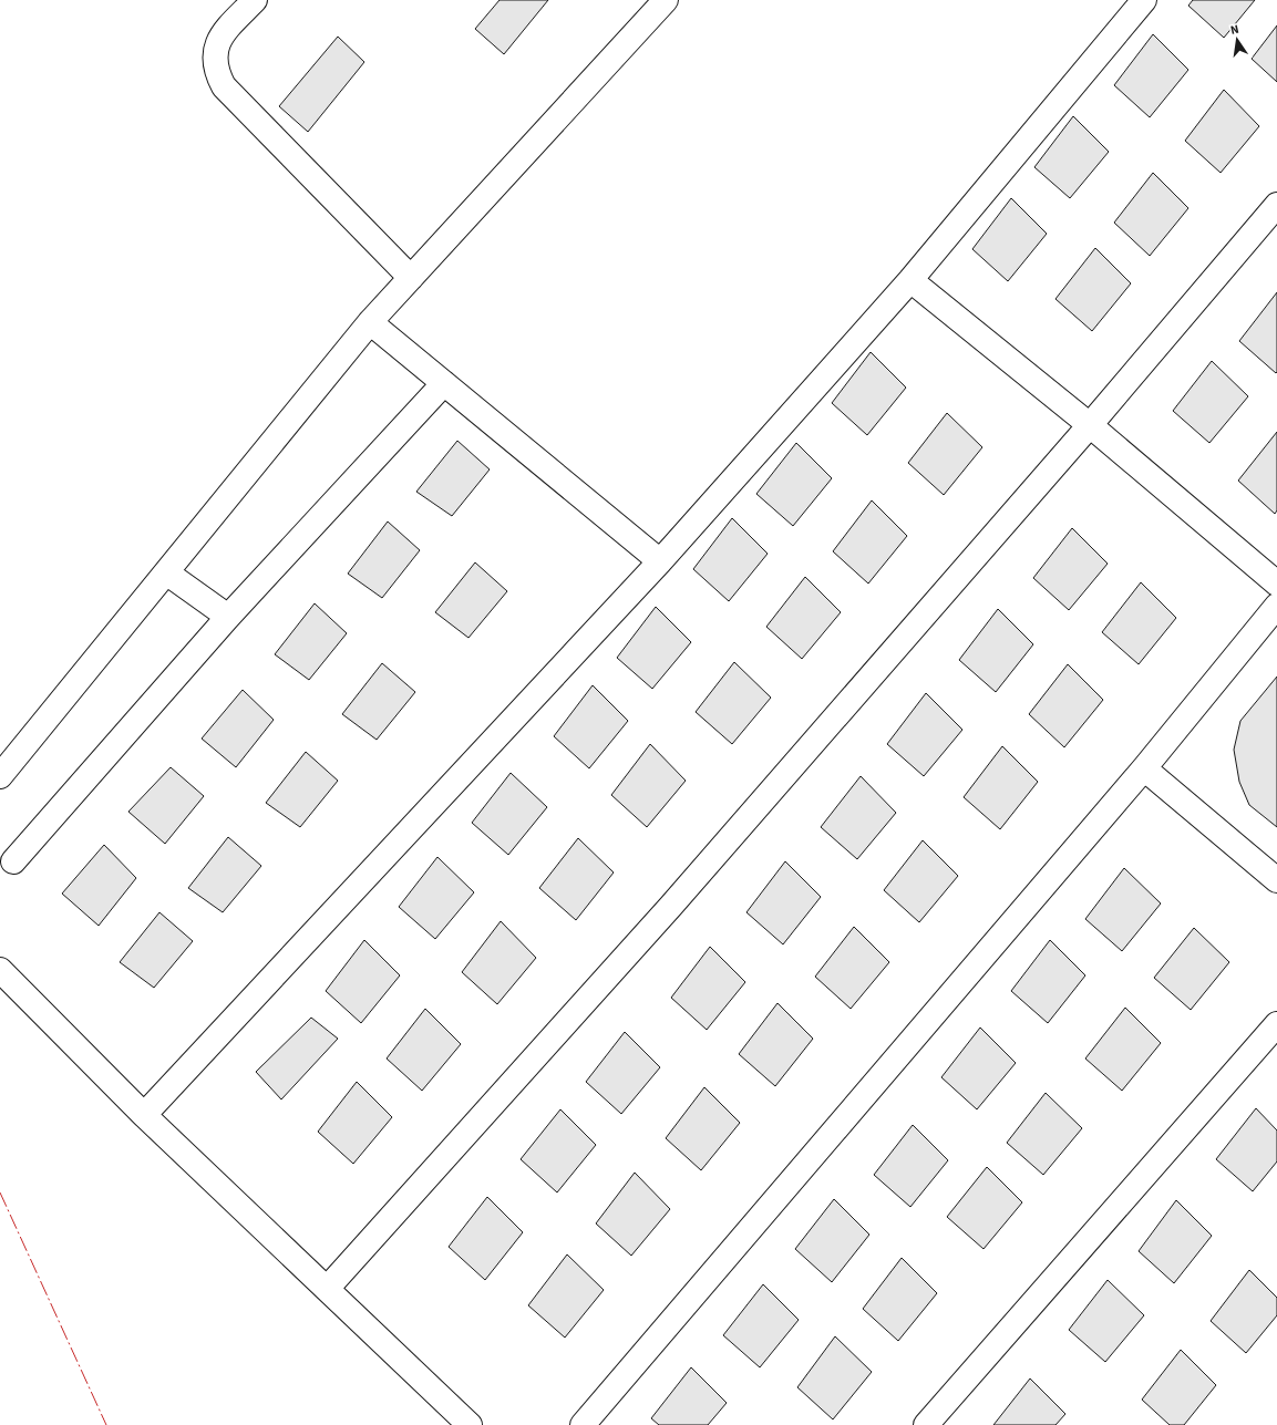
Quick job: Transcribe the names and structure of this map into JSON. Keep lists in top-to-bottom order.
{
  "north": "top"
}
